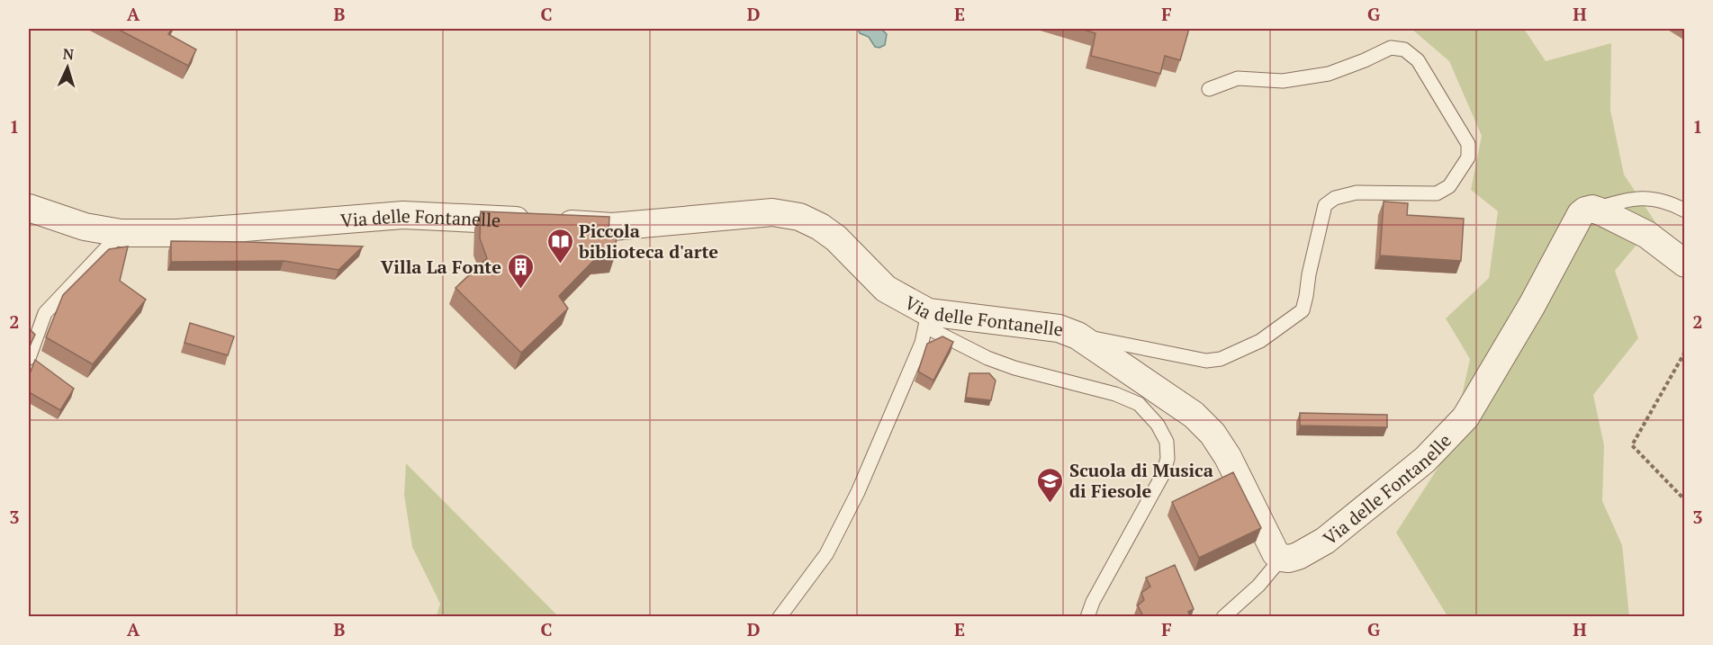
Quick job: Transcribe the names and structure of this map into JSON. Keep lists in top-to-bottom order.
{
  "streets": {
    "street": ["Via delle Fontanelle"]
  },
  "places": {
    "library": ["Piccola biblioteca d'arte"],
    "building": ["Villa La Fonte"],
    "school or university": ["Scuola di Musica di Fiesole"]
  },
  "north": "top",
  "grid": {
    "columns": [
      "A",
      "B",
      "C",
      "D",
      "E",
      "F",
      "G",
      "H"
    ],
    "rows": ["1", "2", "3"]
  }
}
